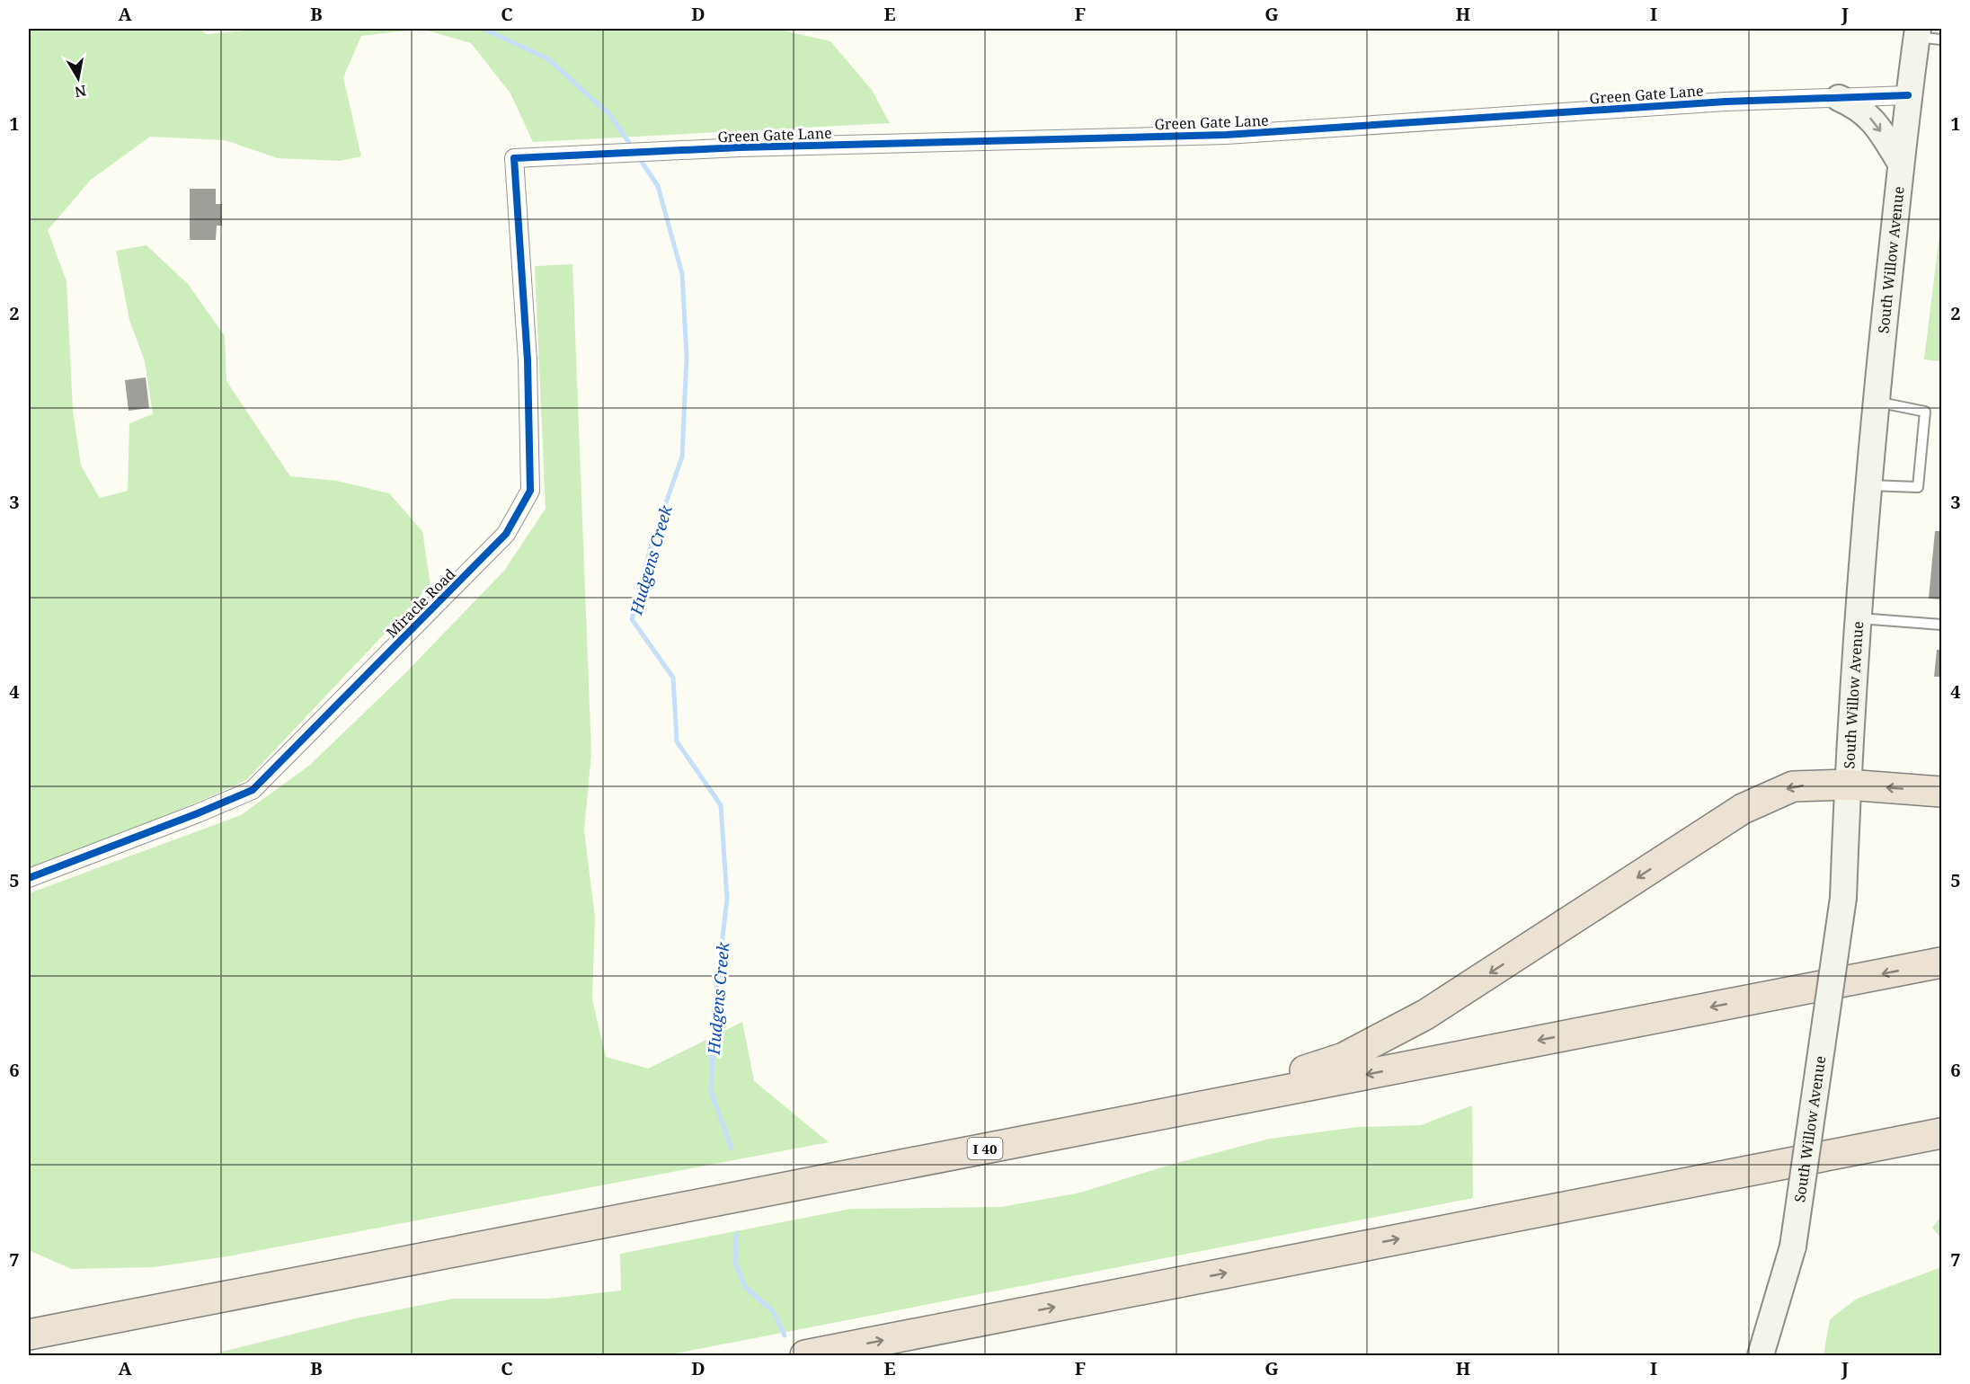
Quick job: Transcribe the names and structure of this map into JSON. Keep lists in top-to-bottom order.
{
  "streets": {
    "highway": ["I 40"],
    "main road": ["South Willow Avenue"],
    "street": ["Green Gate Lane", "Miracle Road"]
  },
  "crossings": [
    ["Green Gate Lane", "South Willow Avenue"],
    ["Green Gate Lane", "Miracle Road"]
  ],
  "water": ["Hudgens Creek"],
  "north": "bottom",
  "grid": {
    "columns": [
      "A",
      "B",
      "C",
      "D",
      "E",
      "F",
      "G",
      "H",
      "I",
      "J"
    ],
    "rows": [
      "1",
      "2",
      "3",
      "4",
      "5",
      "6",
      "7"
    ]
  }
}
